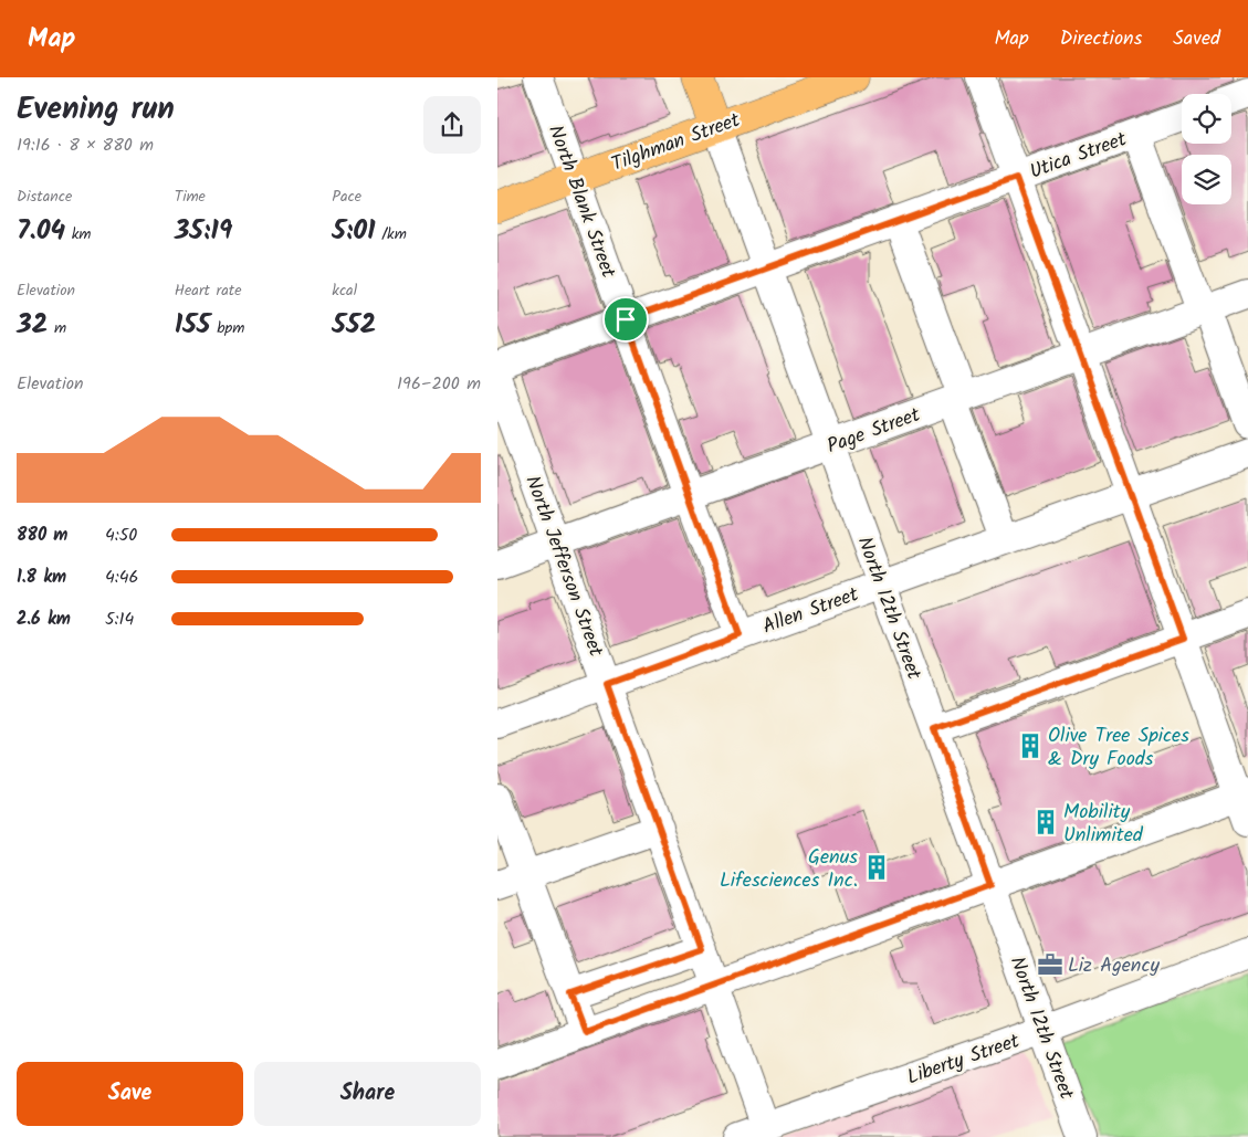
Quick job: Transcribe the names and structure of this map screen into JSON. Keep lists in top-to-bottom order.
{
  "streets": {
    "main road": ["Tilghman Street", "North 12th Street"],
    "street": [
      "Utica Street",
      "North Blank Street",
      "Page Street",
      "North Jefferson Street",
      "Allen Street",
      "Liberty Street"
    ]
  },
  "crossings": [
    ["Tilghman Street", "North Blank Street"],
    ["Tilghman Street", "North 12th Street"],
    ["Utica Street", "North Blank Street"],
    ["Utica Street", "North 12th Street"],
    ["North Blank Street", "Page Street"],
    ["North Blank Street", "Allen Street"],
    ["Page Street", "North Jefferson Street"],
    ["Page Street", "North 12th Street"],
    ["North Jefferson Street", "Allen Street"],
    ["North Jefferson Street", "Liberty Street"],
    ["North 12th Street", "Allen Street"],
    ["North 12th Street", "Liberty Street"]
  ],
  "places": {
    "building": ["Olive Tree Spices & Dry Foods", "Mobility Unlimited", "Genus Lifesciences Inc."],
    "office": ["Liz Agency"]
  },
  "page": {
    "header": "Map",
    "nav": ["Map", "Directions", "Saved"],
    "heading": ["Evening run", "19:16 · 8 × 880 m"],
    "stats": [
      ["Distance", "7.04 km"],
      ["Time", "35:19"],
      ["Pace", "5:01 /km"],
      ["Elevation", "32 m"],
      ["Heart rate", "155 bpm"],
      ["kcal", "552"]
    ],
    "chart": ["Elevation", "196–200 m"],
    "list": [
      {
        "name": "880 m",
        "note": "4:50"
      },
      {
        "name": "1.8 km",
        "note": "4:46"
      },
      {
        "name": "2.6 km",
        "note": "5:14"
      }
    ],
    "buttons": ["Save", "Share"]
  }
}
